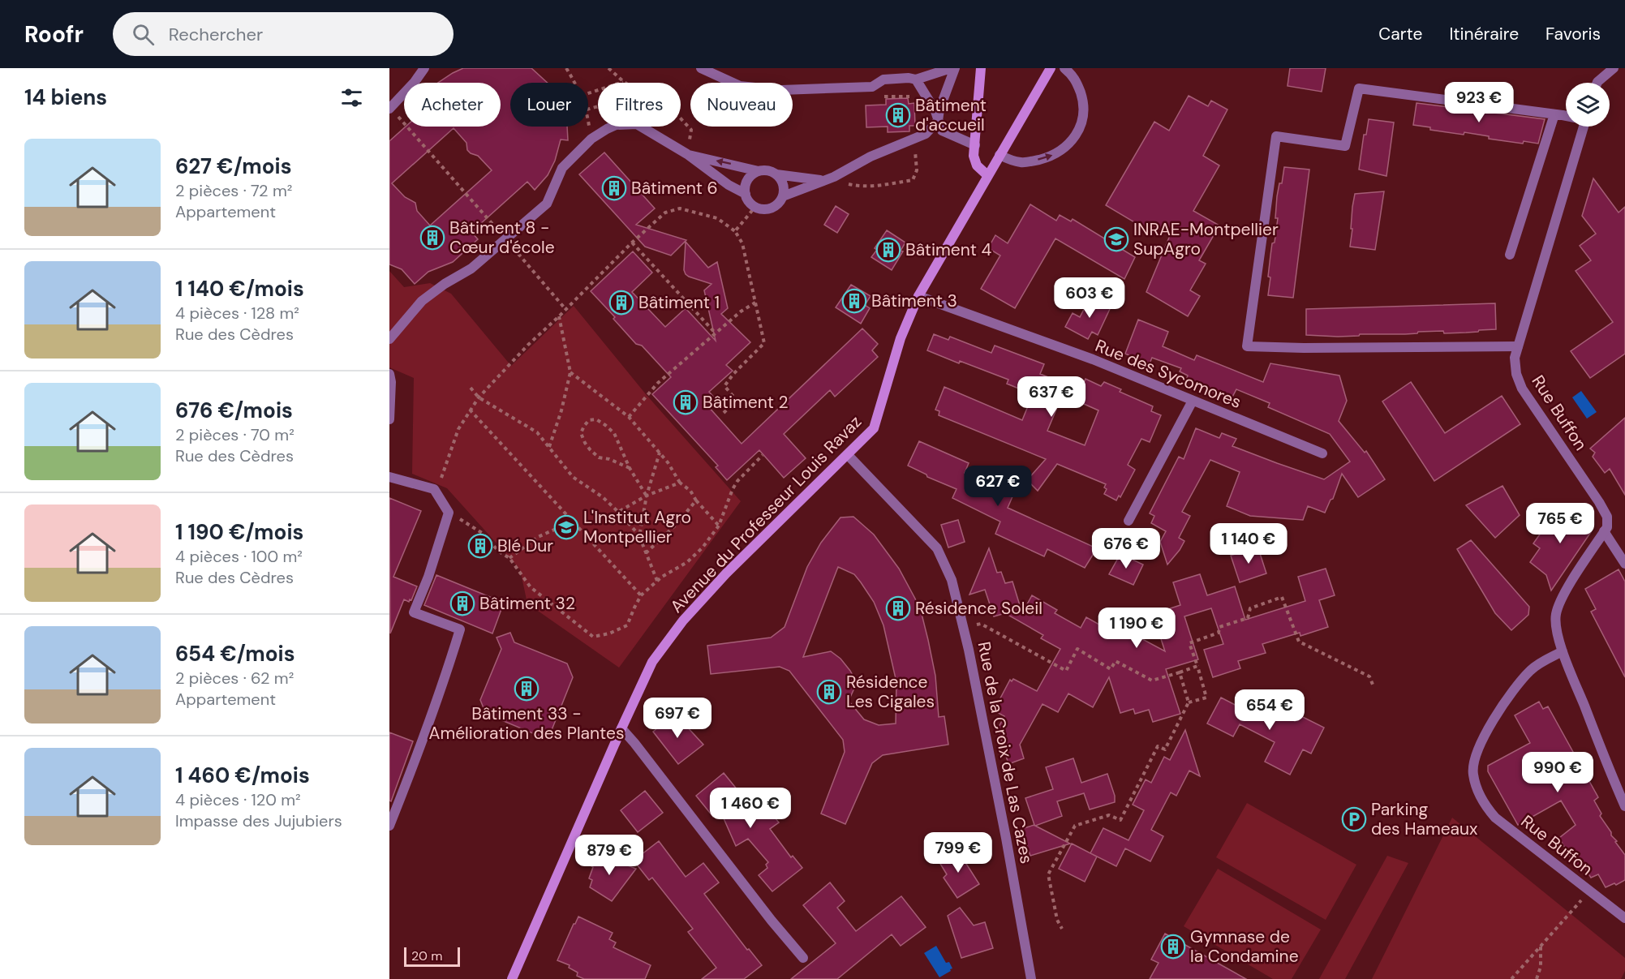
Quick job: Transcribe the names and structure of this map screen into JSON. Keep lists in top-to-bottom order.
{
  "streets": {
    "street": [
      "Rue des Sycomores",
      "Rue Buffon",
      "Avenue du Professeur Louis Ravaz",
      "Rue de la Croix de Las Cazes"
    ]
  },
  "crossings": [
    ["Rue des Sycomores", "Avenue du Professeur Louis Ravaz"],
    ["Avenue du Professeur Louis Ravaz", "Rue de la Croix de Las Cazes"]
  ],
  "places": {
    "building": [
      "Bâtiment d'accueil",
      "Bâtiment 6",
      "Bâtiment 8 - Cœur d'école",
      "Bâtiment 4",
      "Bâtiment 3",
      "Bâtiment 1",
      "Bâtiment 2",
      "Blé Dur",
      "Bâtiment 32",
      "Résidence Soleil",
      "Bâtiment 33 - Amélioration des Plantes",
      "Résidence Les Cigales",
      "Gymnase de la Condamine"
    ],
    "school or university": ["INRAE-Montpellier SupAgro", "L'Institut Agro Montpellier"],
    "parking": ["Parking des Hameaux"]
  },
  "scale_bar": "20 m",
  "page": {
    "header": "Roofr",
    "search": "Rechercher",
    "nav": ["Carte", "Itinéraire", "Favoris"],
    "heading": "14 biens",
    "price": [
      "923 €",
      "603 €",
      "637 €",
      "627 €",
      "765 €",
      "1 140 €",
      "676 €",
      "1 190 €",
      "654 €",
      "697 €",
      "990 €",
      "1 460 €",
      "799 €",
      "879 €"
    ],
    "chip": [
      "Acheter",
      "Louer",
      "Filtres",
      "Nouveau"
    ],
    "list": [
      {
        "name": "627 €/mois",
        "note": "2 pièces · 72 m² · Appartement"
      },
      {
        "name": "1 140 €/mois",
        "note": "4 pièces · 128 m² · Rue des Cèdres"
      },
      {
        "name": "676 €/mois",
        "note": "2 pièces · 70 m² · Rue des Cèdres"
      },
      {
        "name": "1 190 €/mois",
        "note": "4 pièces · 100 m² · Rue des Cèdres"
      },
      {
        "name": "654 €/mois",
        "note": "2 pièces · 62 m² · Appartement"
      },
      {
        "name": "1 460 €/mois",
        "note": "4 pièces · 120 m² · Impasse des Jujubiers"
      }
    ],
    "scale": "20 m"
  }
}
